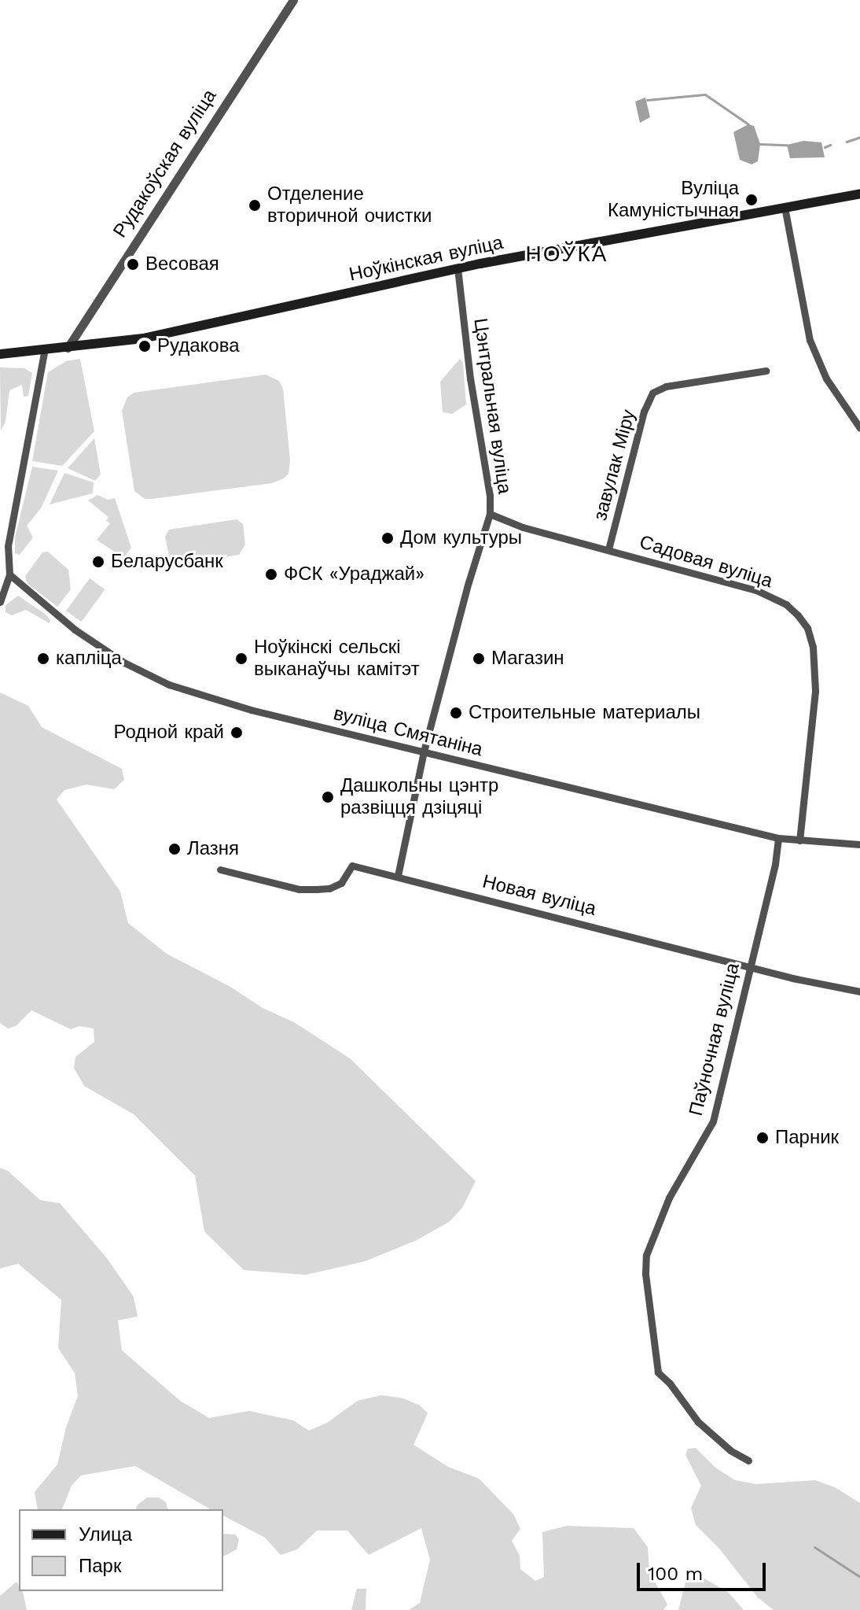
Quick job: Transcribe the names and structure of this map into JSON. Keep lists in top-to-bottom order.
{
  "streets": {
    "main road": ["Ноўкінская вуліца"],
    "street": [
      "Рудакоўская вуліца",
      "Цэнтральная вуліца",
      "завулак Міру",
      "Садовая вуліца",
      "вуліца Смятаніна",
      "Новая вуліца",
      "Паўночная вуліца"
    ]
  },
  "crossings": [
    ["Рудакоўская вуліца", "Ноўкінская вуліца"],
    ["Ноўкінская вуліца", "Цэнтральная вуліца"],
    ["Цэнтральная вуліца", "Садовая вуліца"],
    ["Цэнтральная вуліца", "вуліца Смятаніна"],
    ["Цэнтральная вуліца", "Новая вуліца"],
    ["завулак Міру", "Садовая вуліца"],
    ["Садовая вуліца", "вуліца Смятаніна"],
    ["вуліца Смятаніна", "Паўночная вуліца"],
    ["Новая вуліца", "Паўночная вуліца"]
  ],
  "districts": ["НОЎКА"],
  "places": [
    "Вуліца Камуністычная",
    "Отделение вторичной очистки",
    "Весовая",
    "Рудакова",
    "Дом культуры",
    "Беларусбанк",
    "ФСК «Ураджай»",
    "капліца",
    "Ноўкінскі сельскі выканаўчы камітэт",
    "Магазин",
    "Строительные материалы",
    "Родной край",
    "Дашкольны цэнтр развіцця дзіцяці",
    "Лазня",
    "Парник"
  ],
  "legend": ["Улица", "Парк"],
  "scale_bar": "100 m"
}
